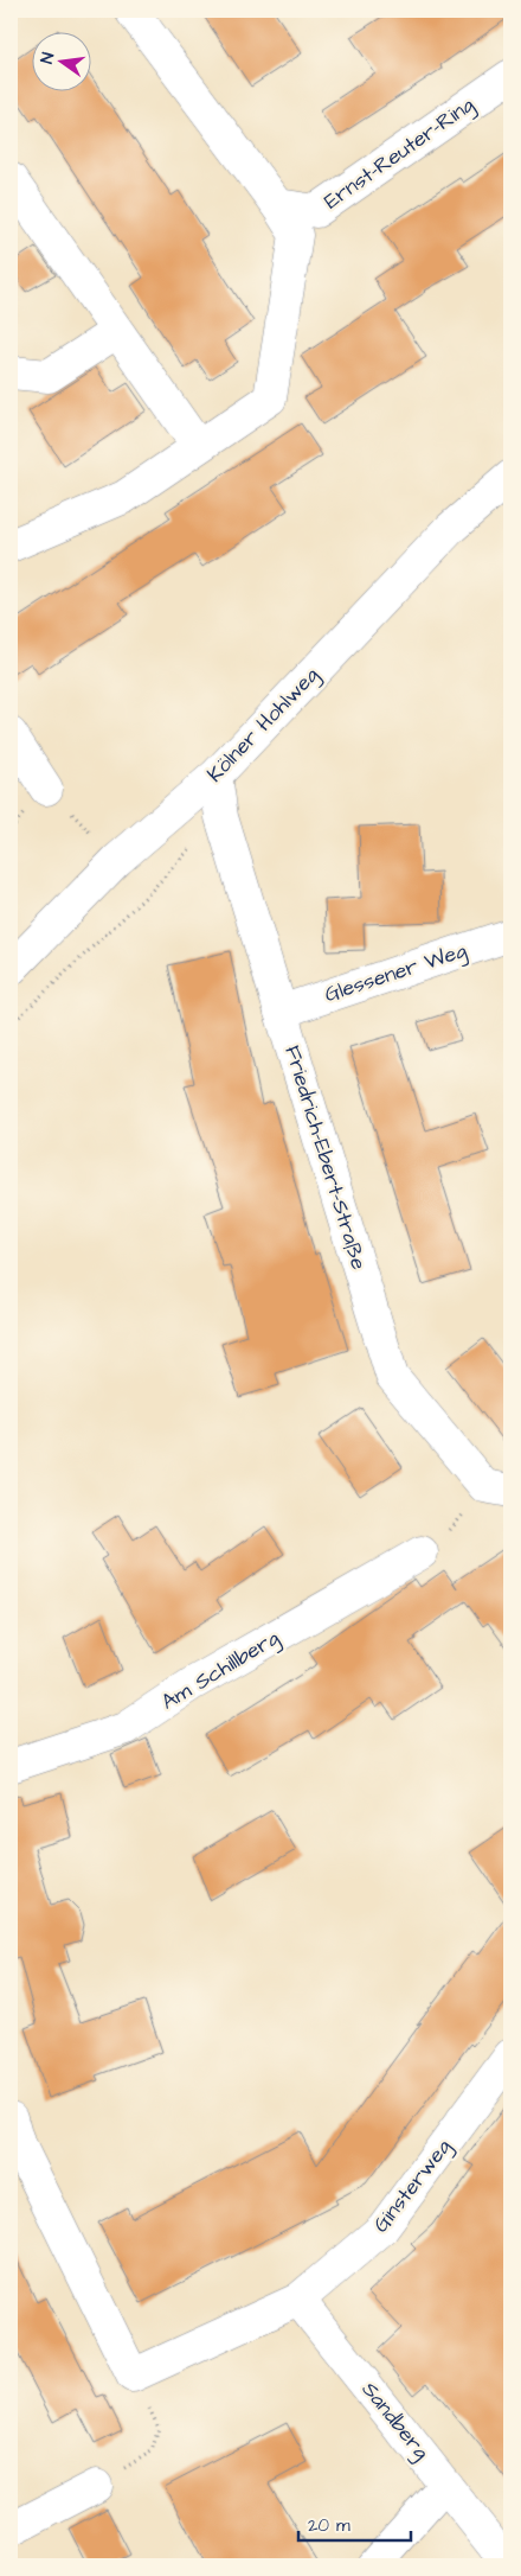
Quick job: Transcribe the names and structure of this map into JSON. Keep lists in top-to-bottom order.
{
  "streets": {
    "street": [
      "Ernst-Reuter-Ring",
      "Kölner Hohlweg",
      "Glessener Weg",
      "Friedrich-Ebert-Straße",
      "Am Schillberg",
      "Ginsterweg",
      "Sandberg"
    ]
  },
  "crossings": [
    ["Kölner Hohlweg", "Friedrich-Ebert-Straße"],
    ["Glessener Weg", "Friedrich-Ebert-Straße"],
    ["Ginsterweg", "Sandberg"]
  ],
  "scale_bar": "20 m",
  "north": "left"
}
